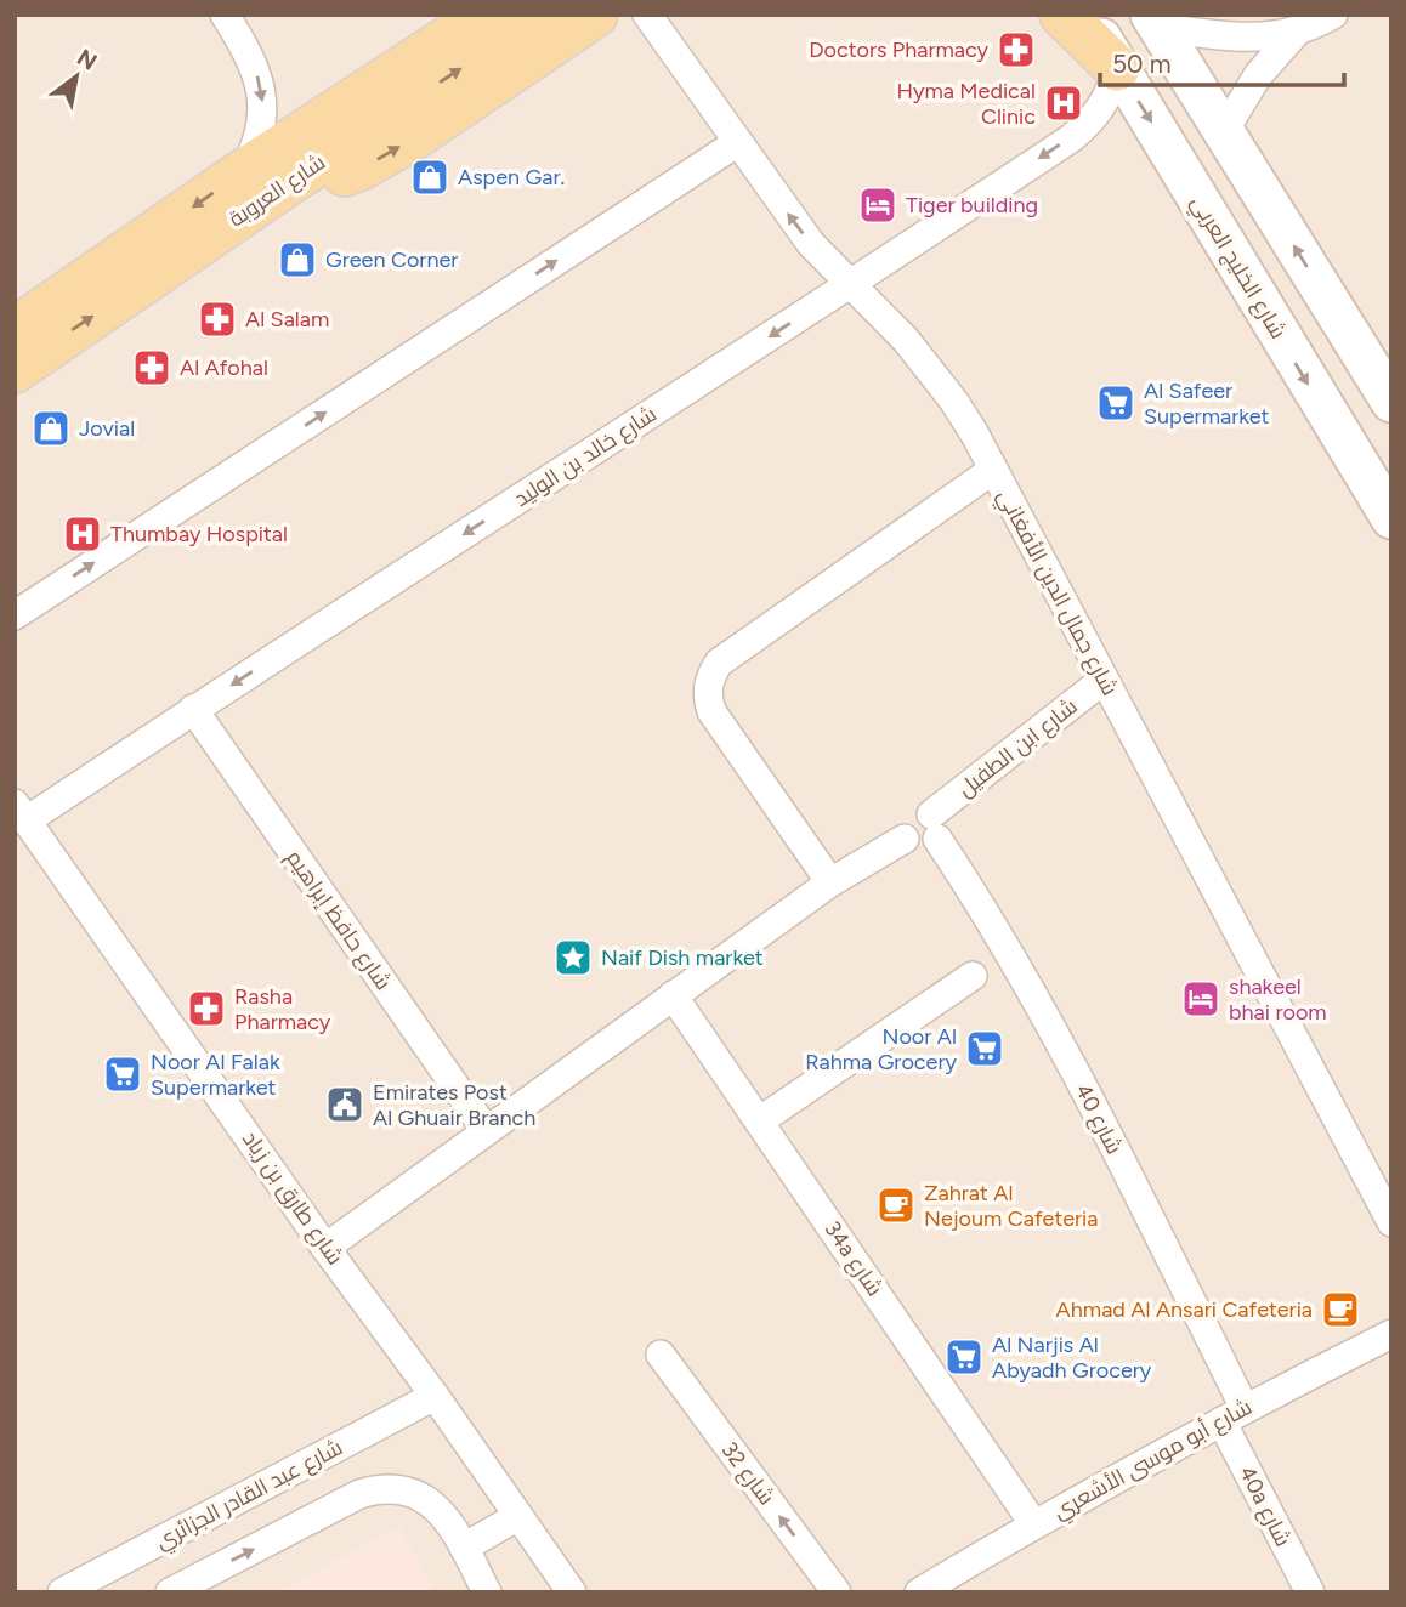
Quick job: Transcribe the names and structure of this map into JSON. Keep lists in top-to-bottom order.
{
  "streets": {
    "main road": ["شارع العروبة", "شارع الخليج العربي"],
    "street": [
      "شارع خالد بن الوليد",
      "شارع جمال الدين الأفغاني",
      "شارع ابن الطفيل",
      "شارع حافظ إبراهيم",
      "شارع 40",
      "شارع طارق بن زياد",
      "34a شارع",
      "شارع أبو موسى الأشعري",
      "شارع 32",
      "شارع عبد القادر الجزائري",
      "40a شارع"
    ]
  },
  "crossings": [
    ["شارع الخليج العربي", "شارع خالد بن الوليد"],
    ["شارع خالد بن الوليد", "شارع جمال الدين الأفغاني"],
    ["شارع خالد بن الوليد", "شارع حافظ إبراهيم"],
    ["شارع خالد بن الوليد", "شارع طارق بن زياد"],
    ["شارع جمال الدين الأفغاني", "شارع ابن الطفيل"],
    ["شارع ابن الطفيل", "شارع 40"],
    ["شارع 40", "شارع أبو موسى الأشعري"],
    ["شارع 40", "40a شارع"],
    ["شارع طارق بن زياد", "شارع عبد القادر الجزائري"],
    ["34a شارع", "شارع أبو موسى الأشعري"],
    ["شارع أبو موسى الأشعري", "40a شارع"]
  ],
  "one_way": ["شارع 32"],
  "places": {
    "pharmacy": [
      "Doctors Pharmacy",
      "Al Salam",
      "Al Afohal",
      "Rasha Pharmacy"
    ],
    "hospital": ["Hyma Medical Clinic", "Thumbay Hospital"],
    "shop": ["Aspen Gar.", "Green Corner", "Jovial"],
    "hotel": ["Tiger building", "shakeel bhai room"],
    "supermarket": [
      "Al Safeer Supermarket",
      "Noor Al Rahma Grocery",
      "Noor Al Falak Supermarket",
      "Al Narjis Al Abyadh Grocery"
    ],
    "place": ["Naif Dish market"],
    "public building": ["Emirates Post Al Ghuair Branch"],
    "cafe": ["Zahrat Al Nejoum Cafeteria", "Ahmad Al Ansari Cafeteria"]
  },
  "scale_bar": "50 m",
  "north": "top right"
}
